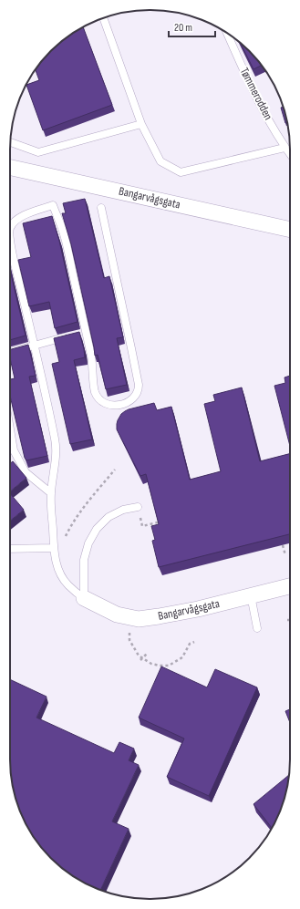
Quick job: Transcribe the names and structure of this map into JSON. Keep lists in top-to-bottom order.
{
  "streets": {
    "street": ["Bangarvågsgata"],
    "lane": ["Tømmerodden"]
  },
  "scale_bar": "20 m"
}
